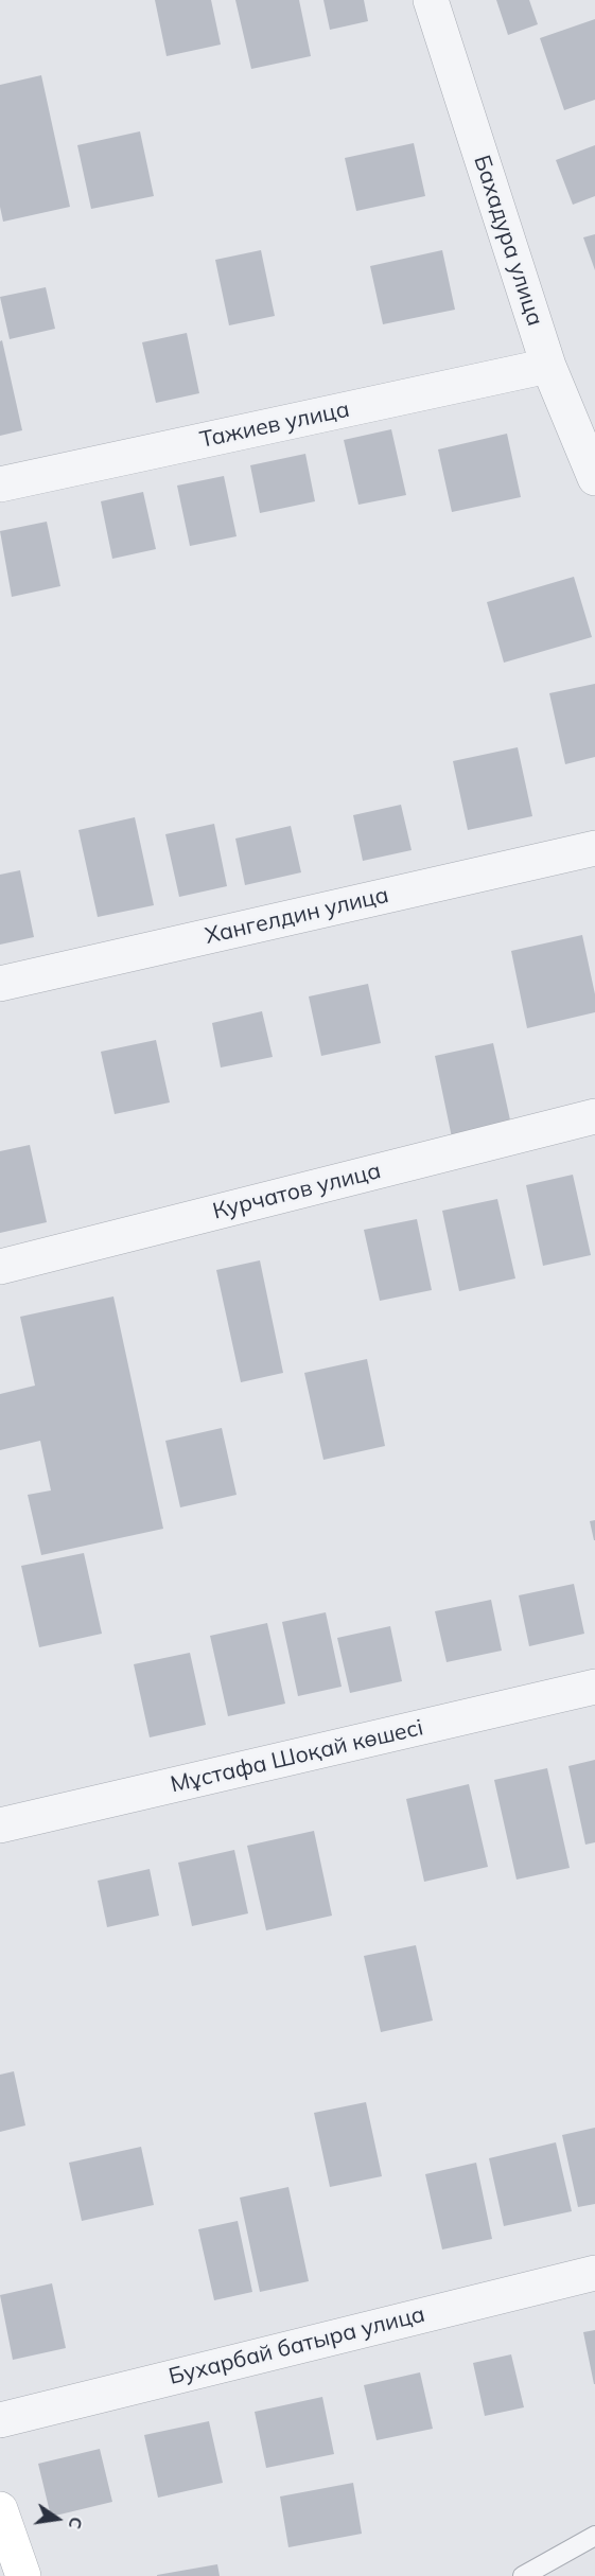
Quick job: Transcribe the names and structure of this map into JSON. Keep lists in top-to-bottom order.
{
  "streets": {
    "street": [
      "Бахадура улица",
      "Тажиев улица",
      "Хангелдин улица",
      "Курчатов улица",
      "Мұстафа Шоқай көшесі",
      "Бухарбай батыра улица"
    ]
  },
  "crossings": [
    ["Бахадура улица", "Тажиев улица"]
  ],
  "north": "right"
}
